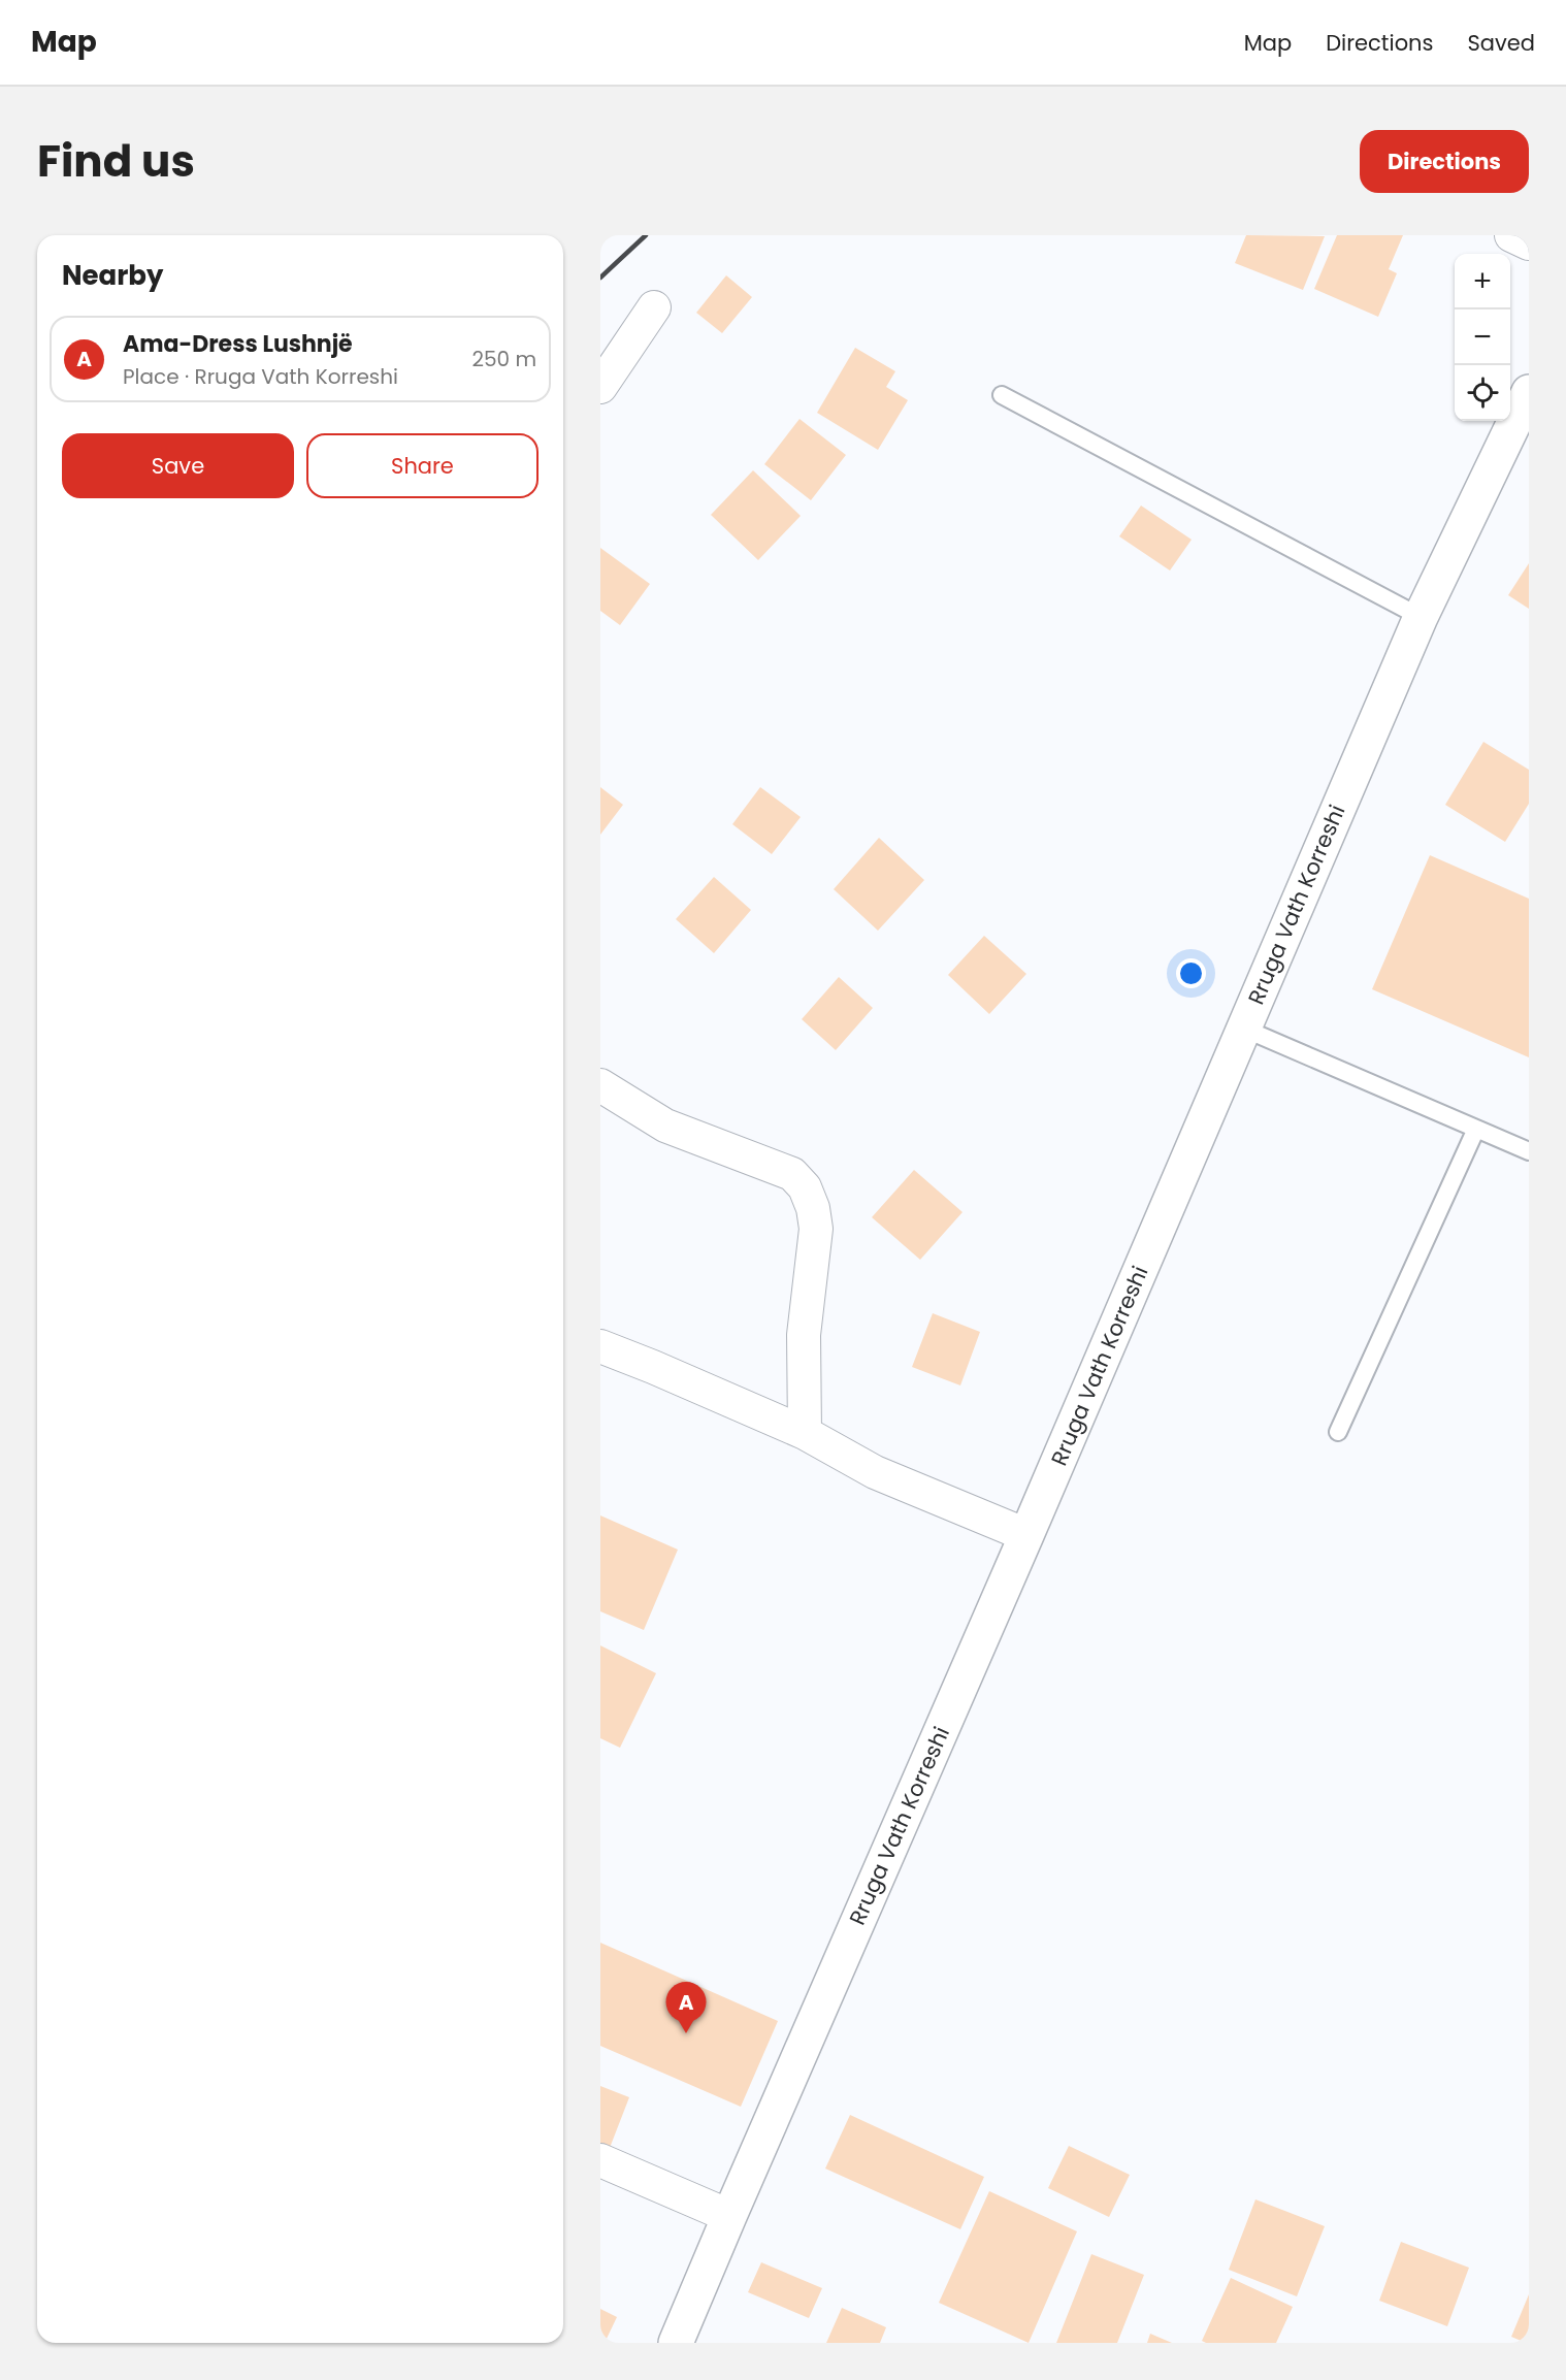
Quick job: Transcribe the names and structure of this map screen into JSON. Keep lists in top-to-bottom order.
{
  "streets": {
    "main road": ["Rruga Vath Korreshi"]
  },
  "page": {
    "header": "Map",
    "nav": ["Map", "Directions", "Saved"],
    "title": "Find us",
    "buttons": [
      "Directions",
      ["Save", "Share"]
    ],
    "heading": "Nearby",
    "map_buttons": ["+", "−"],
    "list": [
      {
        "mark": "A",
        "name": "Ama-Dress Lushnjë",
        "note": "Place · Rruga Vath Korreshi",
        "value": "250 m"
      }
    ],
    "pins": "A"
  }
}
